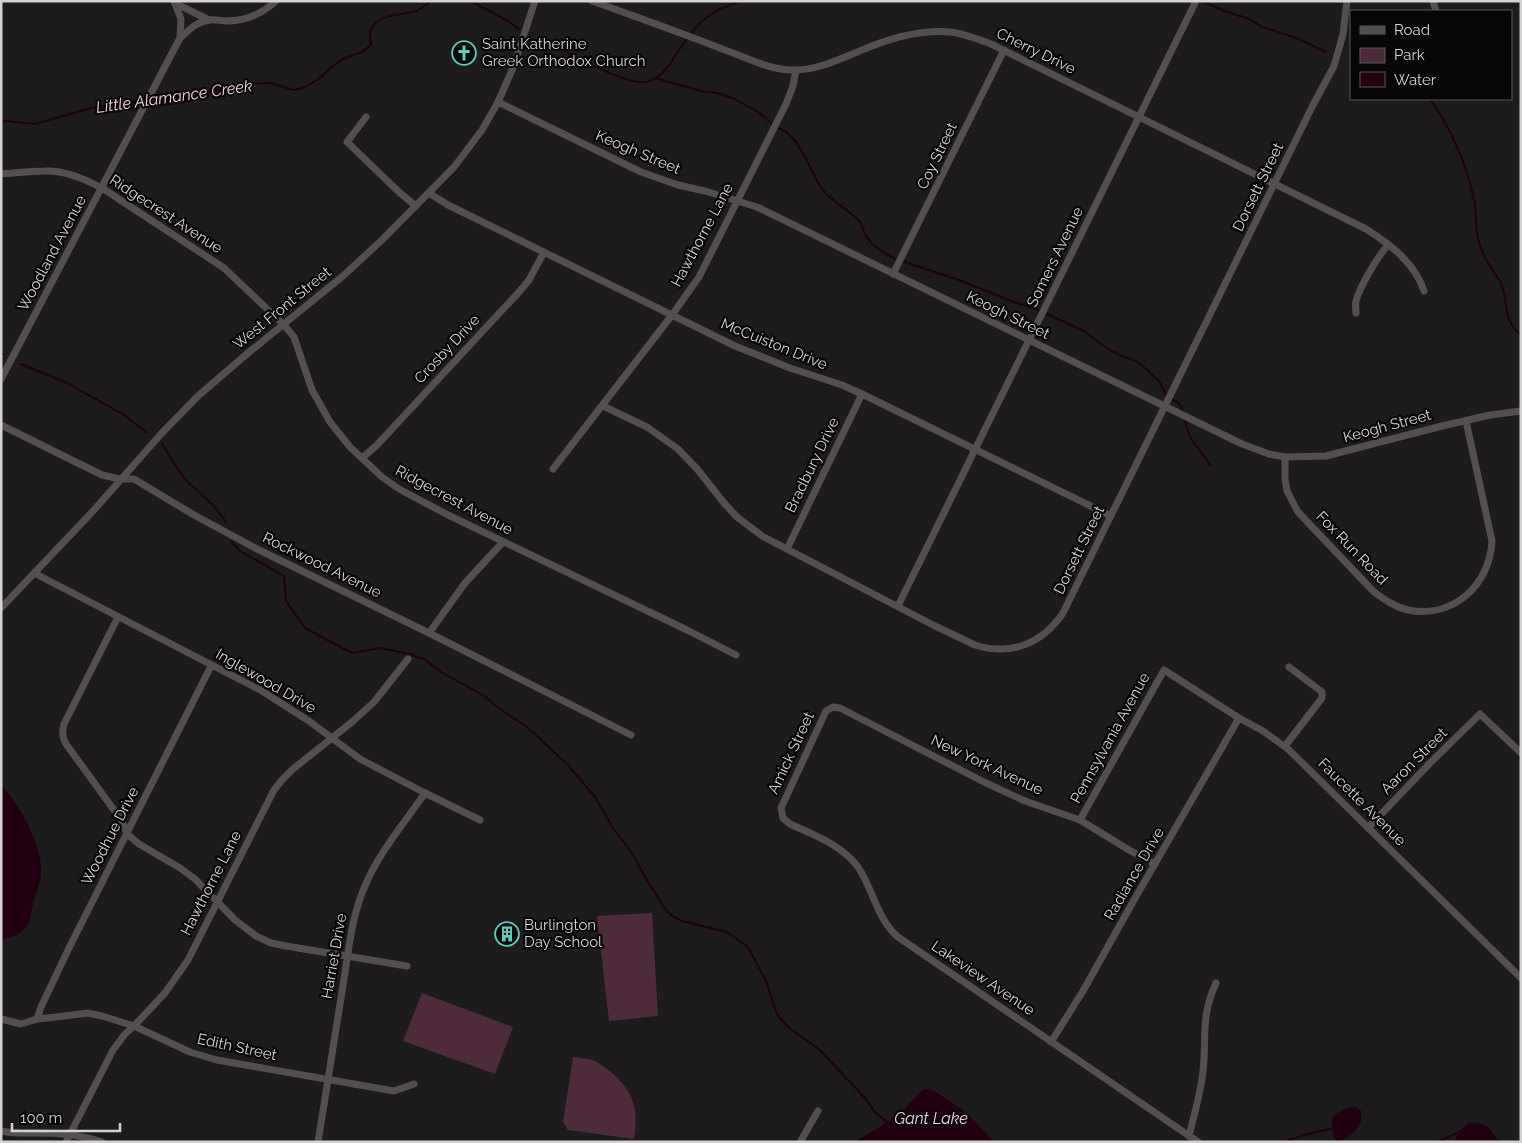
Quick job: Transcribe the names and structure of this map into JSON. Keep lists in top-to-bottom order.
{
  "streets": {
    "street": [
      "Cherry Drive",
      "Keogh Street",
      "Coy Street",
      "Dorsett Street",
      "Ridgecrest Avenue",
      "Hawthorne Lane",
      "Woodland Avenue",
      "Somers Avenue",
      "West Front Street",
      "McCuiston Drive",
      "Crosby Drive",
      "Bradbury Drive",
      "Fox Run Road",
      "Rockwood Avenue",
      "Inglewood Drive",
      "Pennsylvania Avenue",
      "Amick Street",
      "Aaron Street",
      "New York Avenue",
      "Faucette Avenue",
      "Woodhue Drive",
      "Radiance Drive",
      "Harriet Drive",
      "Lakeview Avenue",
      "Edith Street"
    ]
  },
  "crossings": [
    ["Cherry Drive", "Coy Street"],
    ["Cherry Drive", "Dorsett Street"],
    ["Cherry Drive", "Hawthorne Lane"],
    ["Cherry Drive", "Somers Avenue"],
    ["Keogh Street", "Coy Street"],
    ["Keogh Street", "Dorsett Street"],
    ["Keogh Street", "Hawthorne Lane"],
    ["Keogh Street", "Somers Avenue"],
    ["Keogh Street", "West Front Street"],
    ["Keogh Street", "Fox Run Road"],
    ["Dorsett Street", "Hawthorne Lane"],
    ["Dorsett Street", "Somers Avenue"],
    ["Dorsett Street", "McCuiston Drive"],
    ["Dorsett Street", "Bradbury Drive"],
    ["Ridgecrest Avenue", "Woodland Avenue"],
    ["Ridgecrest Avenue", "West Front Street"],
    ["Ridgecrest Avenue", "Crosby Drive"],
    ["Hawthorne Lane", "McCuiston Drive"],
    ["Hawthorne Lane", "Inglewood Drive"],
    ["Hawthorne Lane", "Edith Street"],
    ["Somers Avenue", "McCuiston Drive"],
    ["West Front Street", "McCuiston Drive"],
    ["West Front Street", "Rockwood Avenue"],
    ["West Front Street", "Inglewood Drive"],
    ["McCuiston Drive", "Crosby Drive"],
    ["McCuiston Drive", "Bradbury Drive"],
    ["Inglewood Drive", "Woodhue Drive"],
    ["Inglewood Drive", "Harriet Drive"],
    ["Pennsylvania Avenue", "New York Avenue"],
    ["Pennsylvania Avenue", "Faucette Avenue"],
    ["Amick Street", "New York Avenue"],
    ["Amick Street", "Lakeview Avenue"],
    ["Aaron Street", "Faucette Avenue"],
    ["New York Avenue", "Radiance Drive"],
    ["Faucette Avenue", "Radiance Drive"],
    ["Woodhue Drive", "Edith Street"],
    ["Radiance Drive", "Lakeview Avenue"],
    ["Harriet Drive", "Edith Street"]
  ],
  "water": ["Little Alamance Creek", "Gant Lake"],
  "places": {
    "church": ["Saint Katherine Greek Orthodox Church"],
    "building": ["Burlington Day School"]
  },
  "legend": ["Road", "Park", "Water"],
  "scale_bar": "100 m"
}
